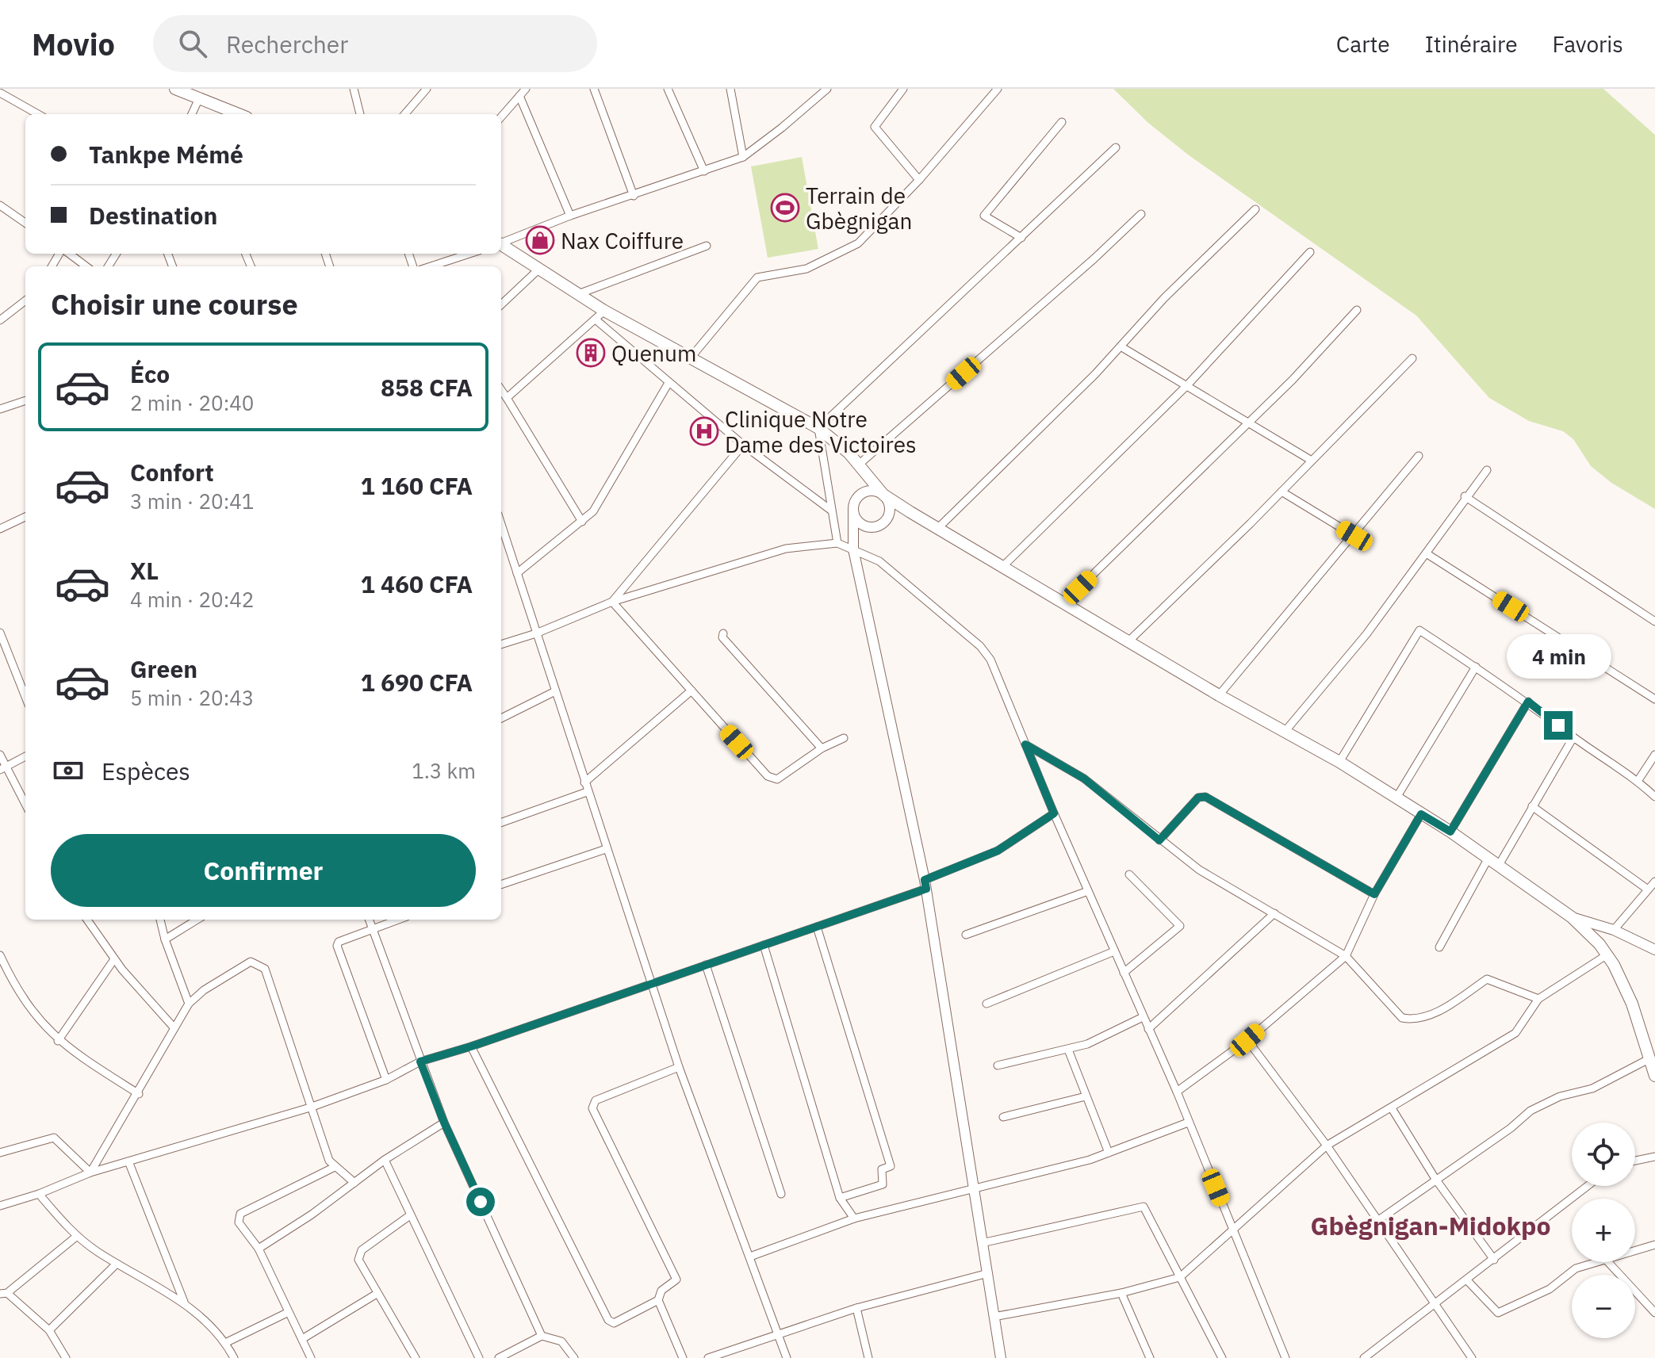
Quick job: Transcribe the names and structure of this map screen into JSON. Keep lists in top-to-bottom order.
{
  "districts": ["Gbègnigan-Midokpo"],
  "places": {
    "sports": ["Terrain de Gbègnigan"],
    "shop": ["Nax Coiffure"],
    "building": ["Quenum"],
    "hospital": ["Clinique Notre Dame des Victoires"]
  },
  "page": {
    "header": "Movio",
    "search": "Rechercher",
    "nav": ["Carte", "Itinéraire", "Favoris"],
    "banner": ["Tankpe Mémé", "Destination"],
    "heading": "Choisir une course",
    "list": [
      {
        "name": "Éco",
        "note": "2 min · 20:40",
        "value": "858 CFA"
      },
      {
        "name": "Confort",
        "note": "3 min · 20:41",
        "value": "1 160 CFA"
      },
      {
        "name": "XL",
        "note": "4 min · 20:42",
        "value": "1 460 CFA"
      },
      {
        "name": "Green",
        "note": "5 min · 20:43",
        "value": "1 690 CFA"
      }
    ],
    "bubble": "4 min",
    "pay": ["Espèces", "1.3 km"],
    "buttons": "Confirmer",
    "map_buttons": ["+", "−"]
  }
}
